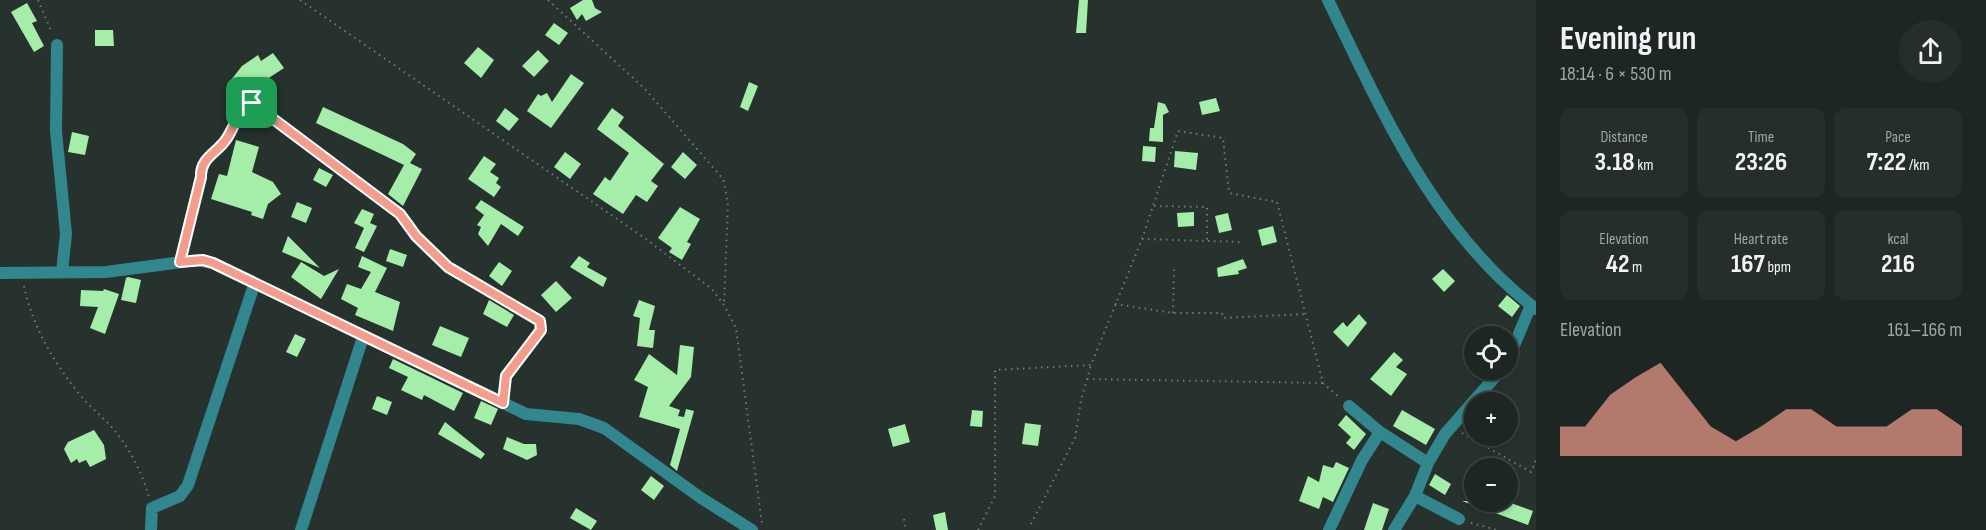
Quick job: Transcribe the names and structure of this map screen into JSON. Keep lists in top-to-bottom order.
{
  "page": {
    "heading": ["Evening run", "18:14 · 6 × 530 m"],
    "stats": [
      ["Distance", "3.18 km"],
      ["Time", "23:26"],
      ["Pace", "7:22 /km"],
      ["Elevation", "42 m"],
      ["Heart rate", "167 bpm"],
      ["kcal", "216"]
    ],
    "chart": ["Elevation", "161–166 m"],
    "map_buttons": ["+", "−"]
  }
}
